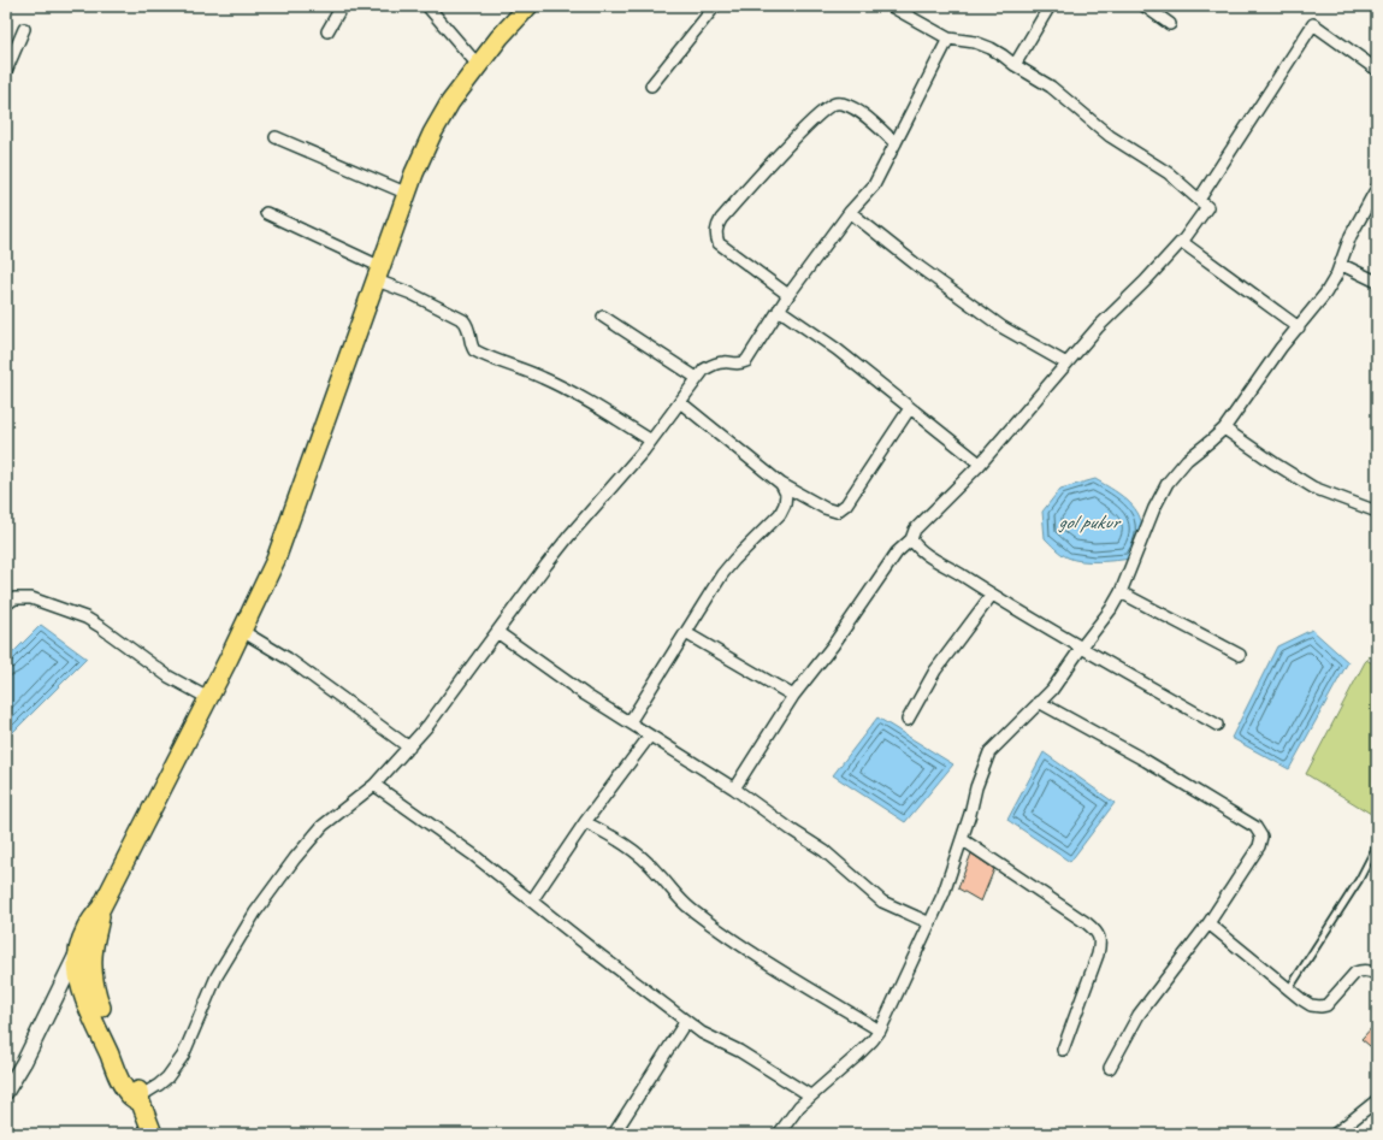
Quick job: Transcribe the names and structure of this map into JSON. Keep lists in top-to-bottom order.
{
  "water": ["gol pukur"]
}
